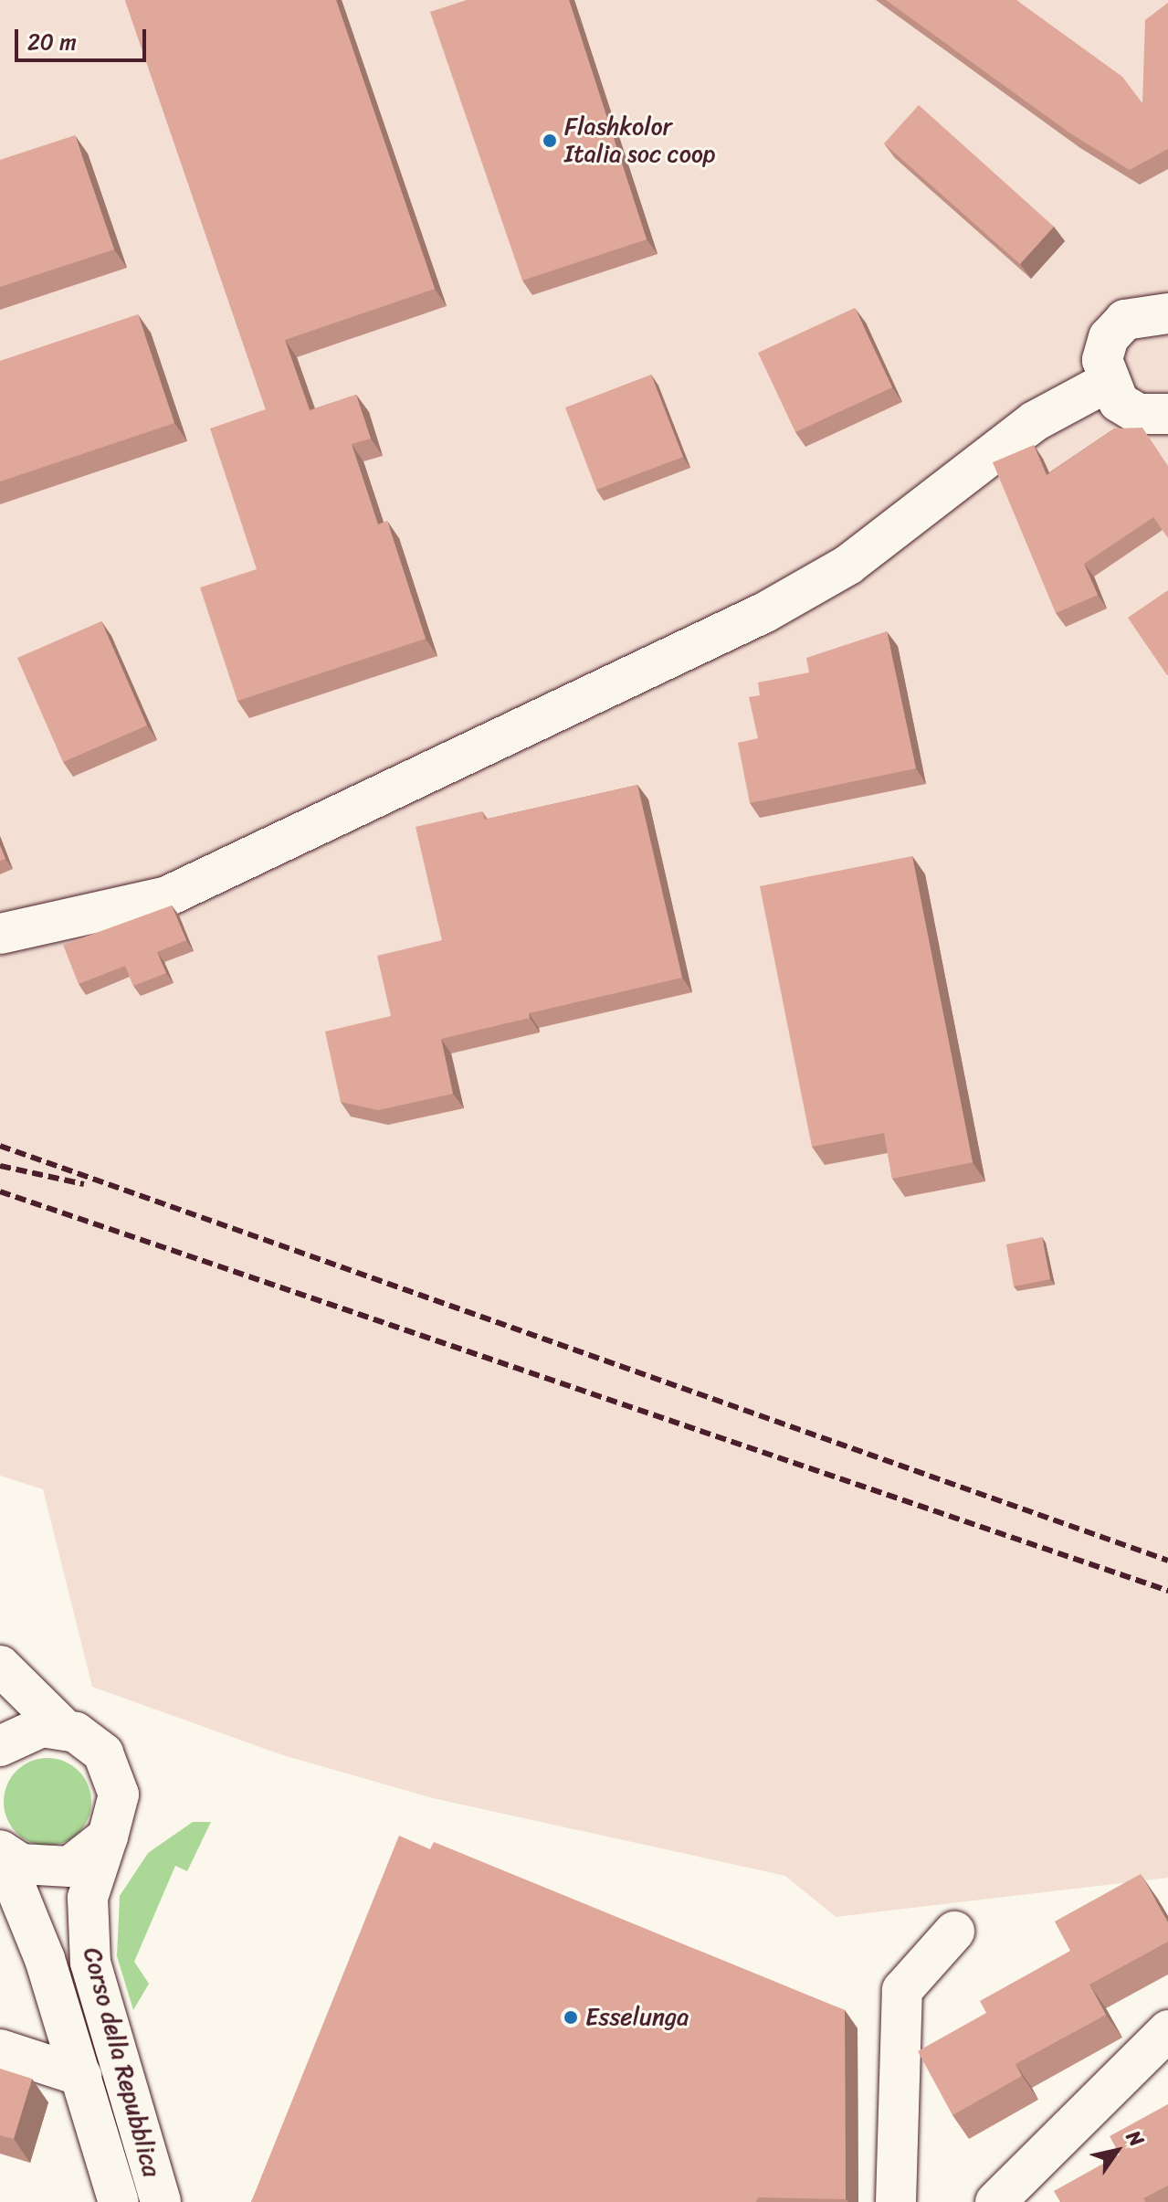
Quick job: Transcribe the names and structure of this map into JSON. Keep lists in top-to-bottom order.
{
  "streets": {
    "street": ["Corso della Repubblica"]
  },
  "places": ["Flashkolor Italia soc coop", "Esselunga"],
  "scale_bar": "20 m",
  "north": "top right"
}
